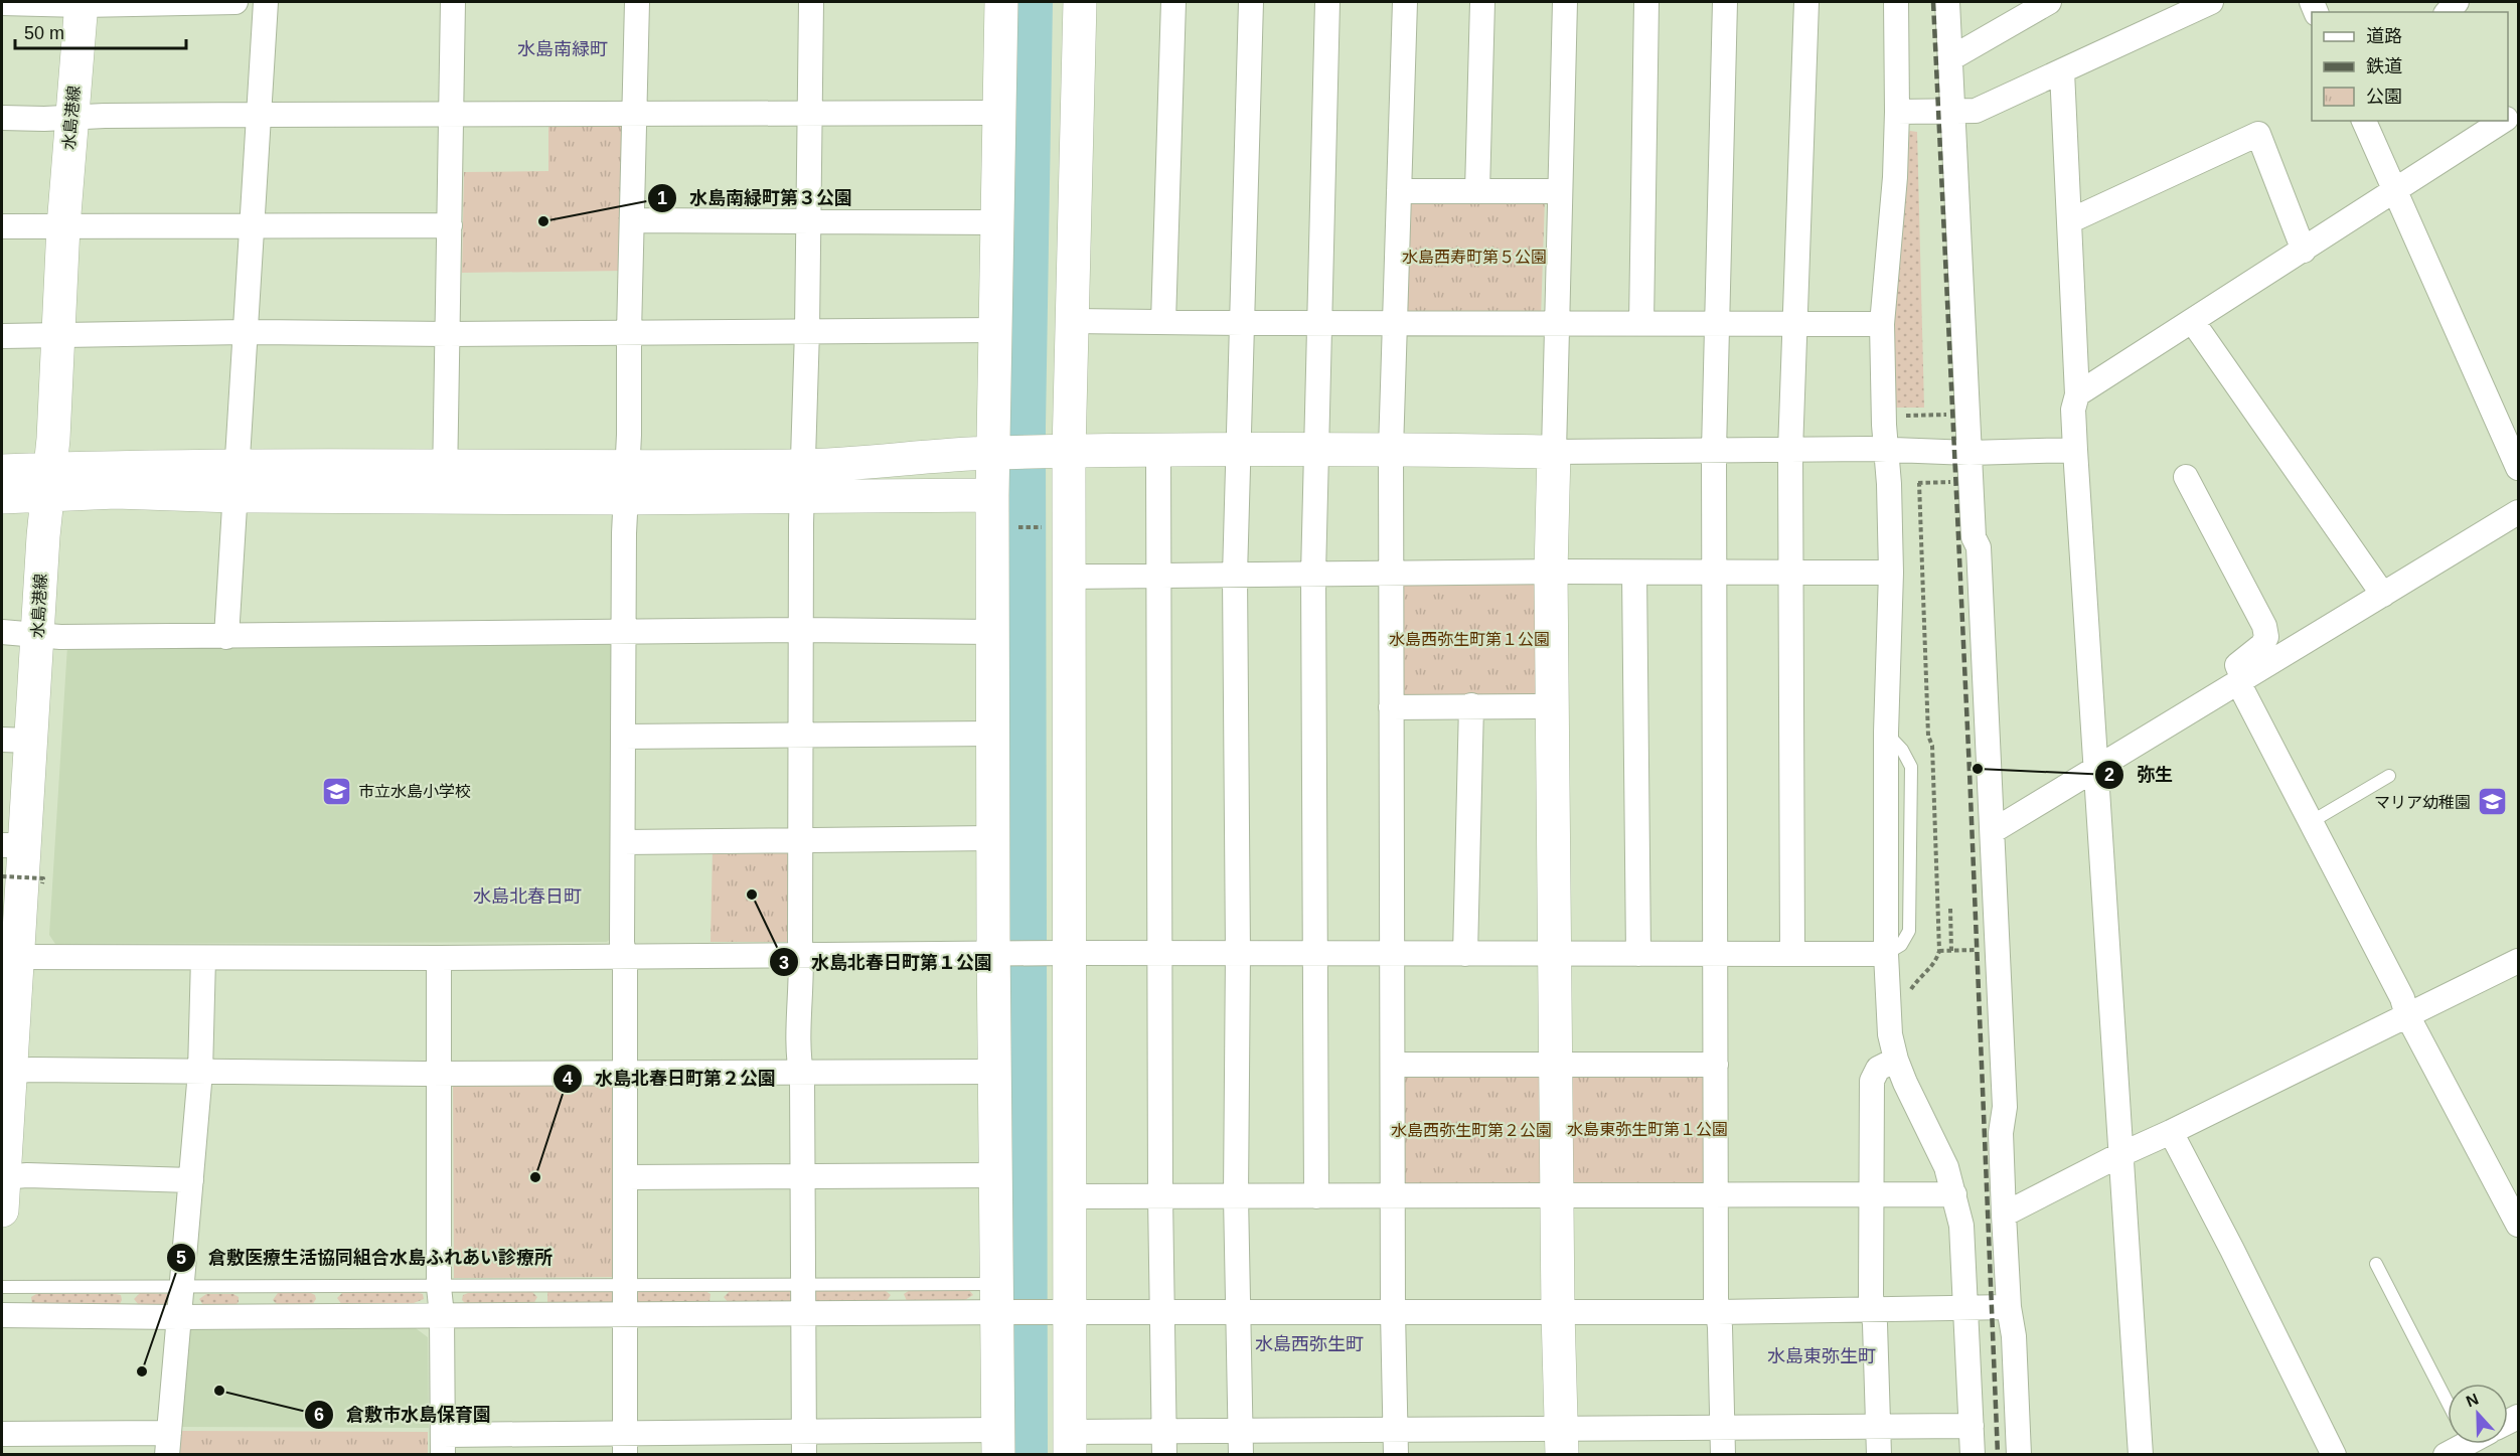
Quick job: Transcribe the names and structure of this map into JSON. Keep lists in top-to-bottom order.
{
  "streets": {
    "street": ["水島港線"]
  },
  "districts": [
    "水島南緑町",
    "水島北春日町",
    "水島西弥生町",
    "水島東弥生町"
  ],
  "parks": [
    "水島西寿町第５公園",
    "水島西弥生町第１公園",
    "水島東弥生町第１公園",
    "水島西弥生町第２公園"
  ],
  "places": {
    "other": [
      "水島南緑町第３公園",
      "弥生",
      "水島北春日町第１公園",
      "水島北春日町第２公園",
      "倉敷医療生活協同組合水島ふれあい診療所",
      "倉敷市水島保育園"
    ],
    "school or university": ["市立水島小学校", "マリア幼稚園"]
  },
  "legend": ["道路", "鉄道", "公園"],
  "scale_bar": "50 m",
  "north": "top"
}
